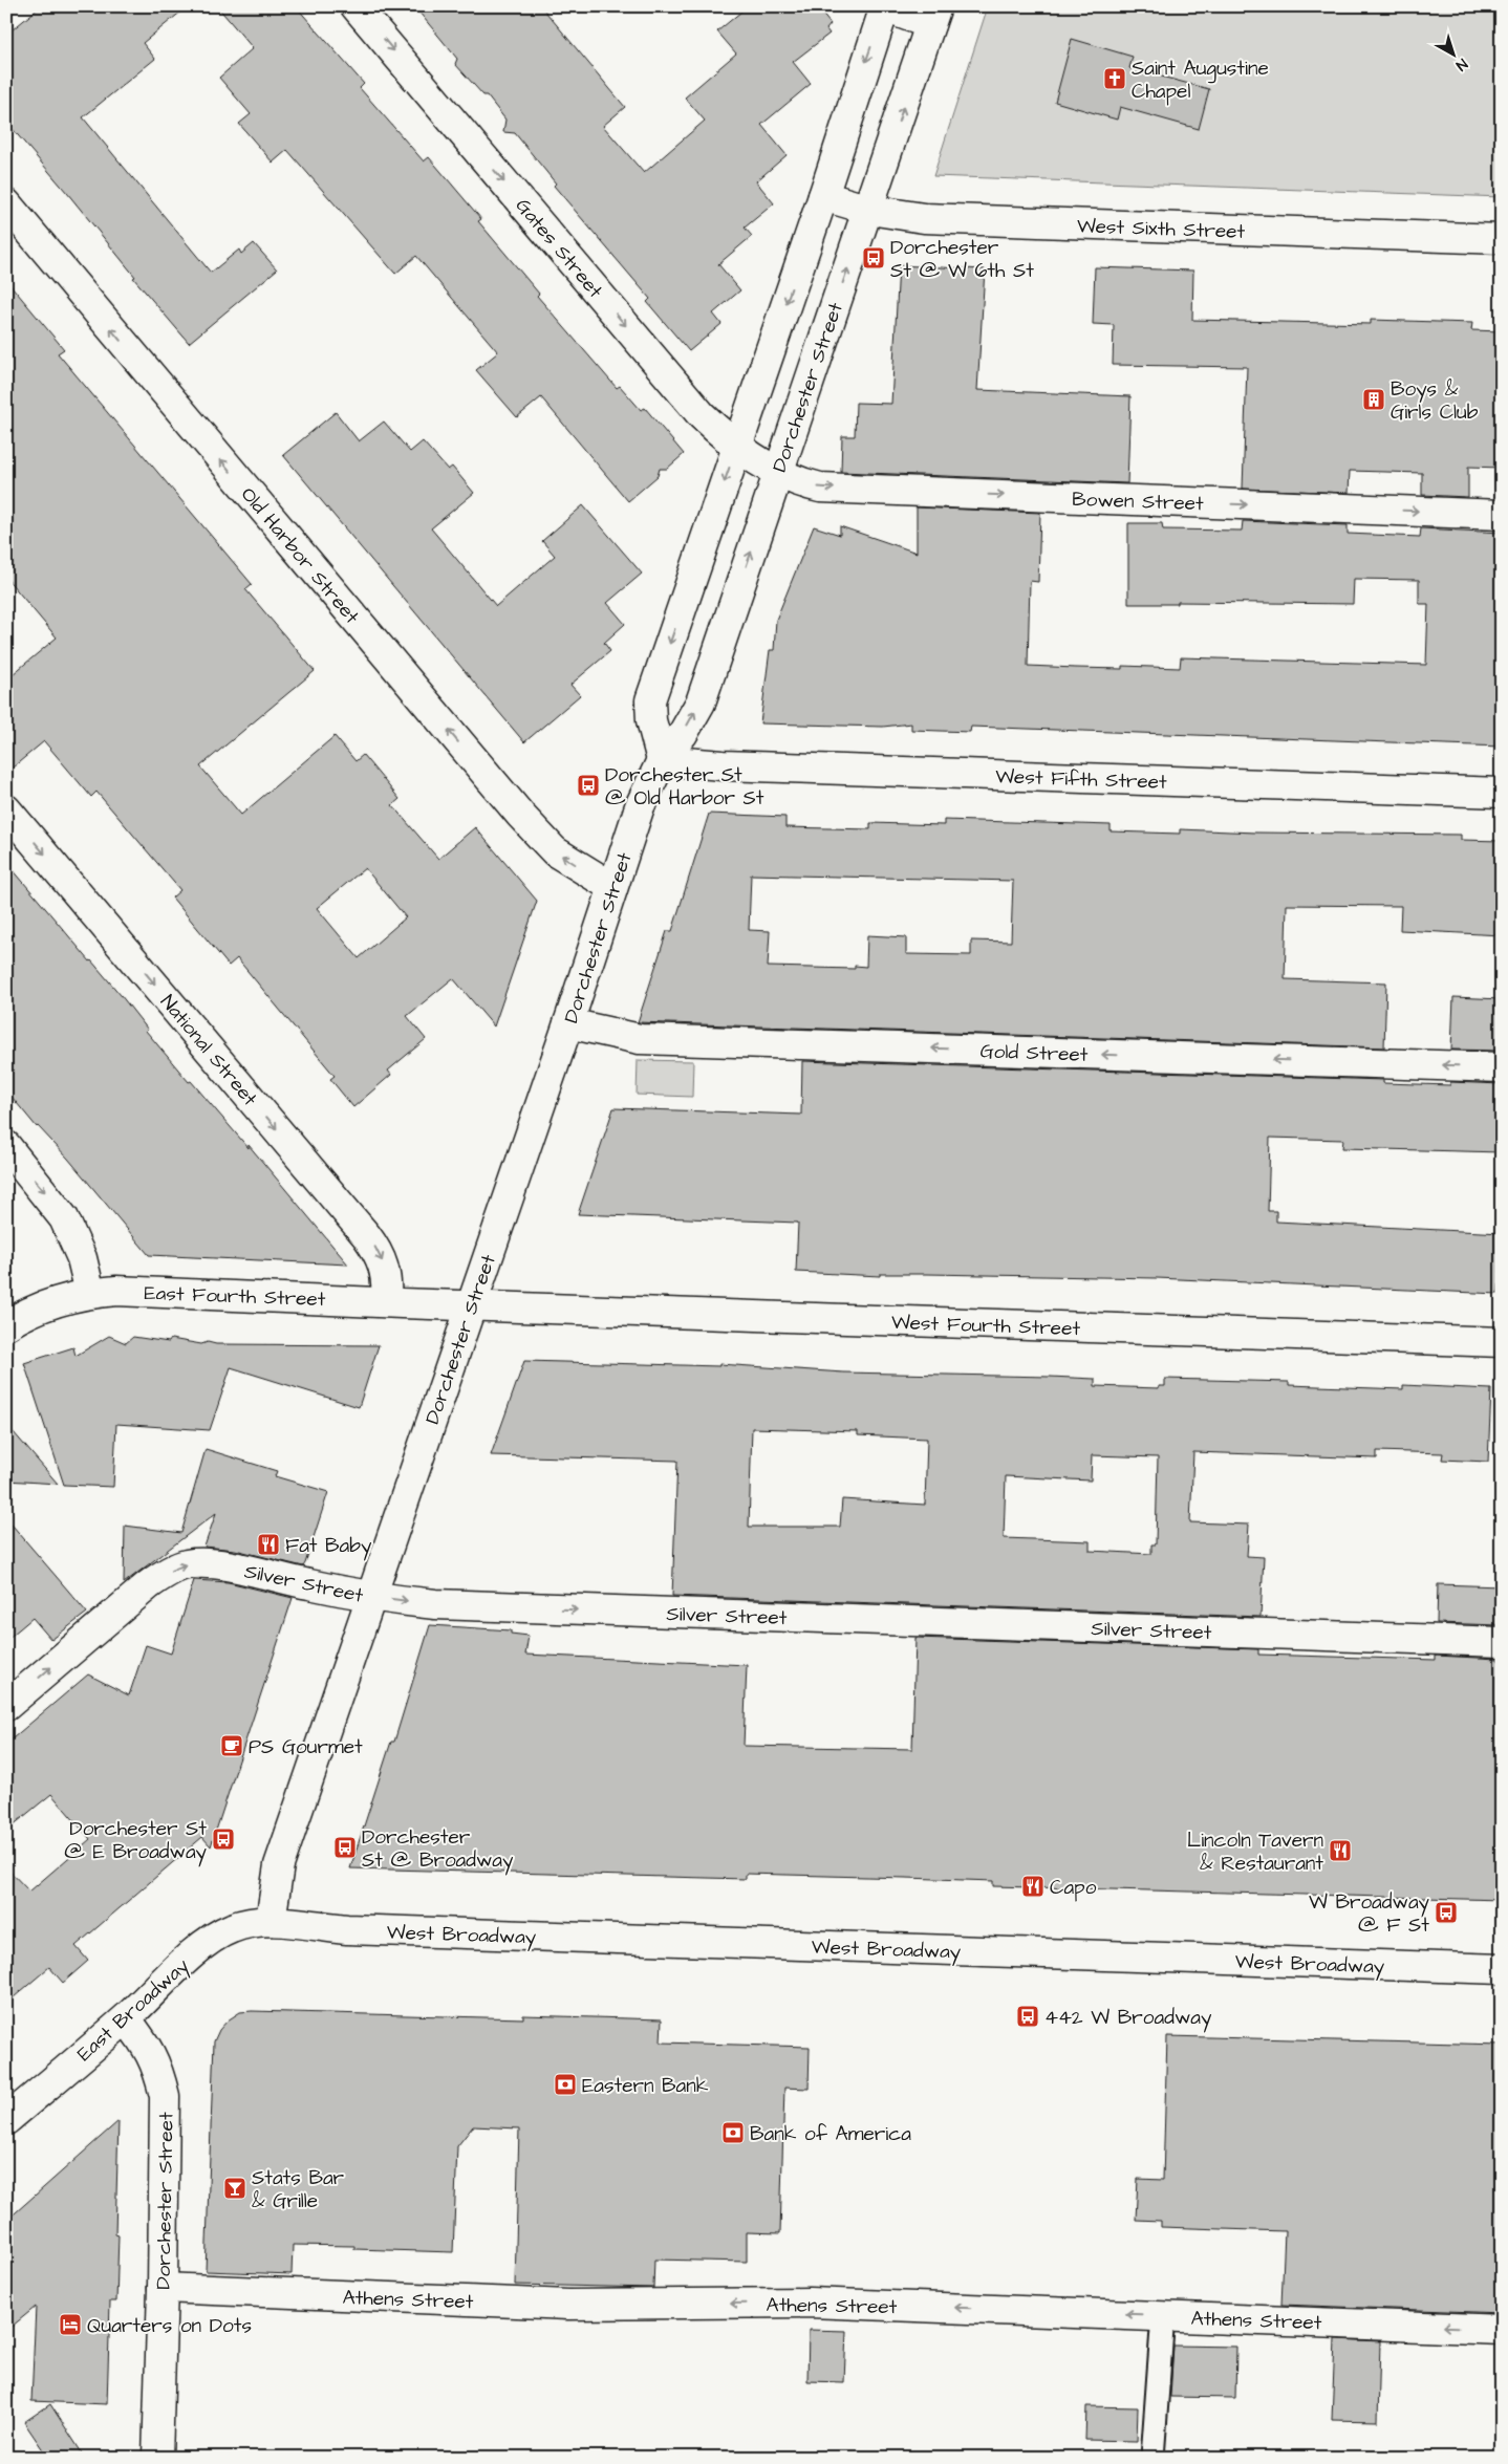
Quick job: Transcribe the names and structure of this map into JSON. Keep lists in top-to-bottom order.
{
  "streets": {
    "street": [
      "West Sixth Street",
      "Gates Street",
      "Dorchester Street",
      "Bowen Street",
      "Old Harbor Street",
      "West Fifth Street",
      "National Street",
      "Gold Street",
      "East Fourth Street",
      "West Fourth Street",
      "Silver Street",
      "West Broadway",
      "East Broadway",
      "Athens Street"
    ]
  },
  "crossings": [
    ["West Sixth Street", "Dorchester Street"],
    ["Gates Street", "Dorchester Street"],
    ["Gates Street", "Bowen Street"],
    ["Dorchester Street", "Bowen Street"],
    ["Dorchester Street", "Old Harbor Street"],
    ["Dorchester Street", "West Fifth Street"],
    ["Dorchester Street", "Gold Street"],
    ["Dorchester Street", "East Fourth Street"],
    ["Dorchester Street", "West Fourth Street"],
    ["Dorchester Street", "Silver Street"],
    ["Dorchester Street", "West Broadway"],
    ["Dorchester Street", "East Broadway"],
    ["Dorchester Street", "Athens Street"],
    ["National Street", "East Fourth Street"],
    ["East Fourth Street", "West Fourth Street"],
    ["West Broadway", "East Broadway"]
  ],
  "one_way": [
    "Gates Street",
    "Bowen Street",
    "Old Harbor Street",
    "National Street",
    "Gold Street",
    "Silver Street",
    "Athens Street"
  ],
  "places": {
    "church": ["Saint Augustine Chapel"],
    "bus stop": [
      "Dorchester St @ W 6th St",
      "Dorchester St @ Old Harbor St",
      "Dorchester St @ E Broadway",
      "Dorchester St @ Broadway",
      "W Broadway @ F St",
      "442 W Broadway"
    ],
    "building": ["Boys & Girls Club"],
    "restaurant": ["Fat Baby", "Lincoln Tavern & Restaurant", "Capo"],
    "cafe": ["PS Gourmet"],
    "bank": ["Eastern Bank", "Bank of America"],
    "bar": ["Stats Bar & Grille"],
    "hotel": ["Quarters on Dots"]
  },
  "north": "bottom right"
}
